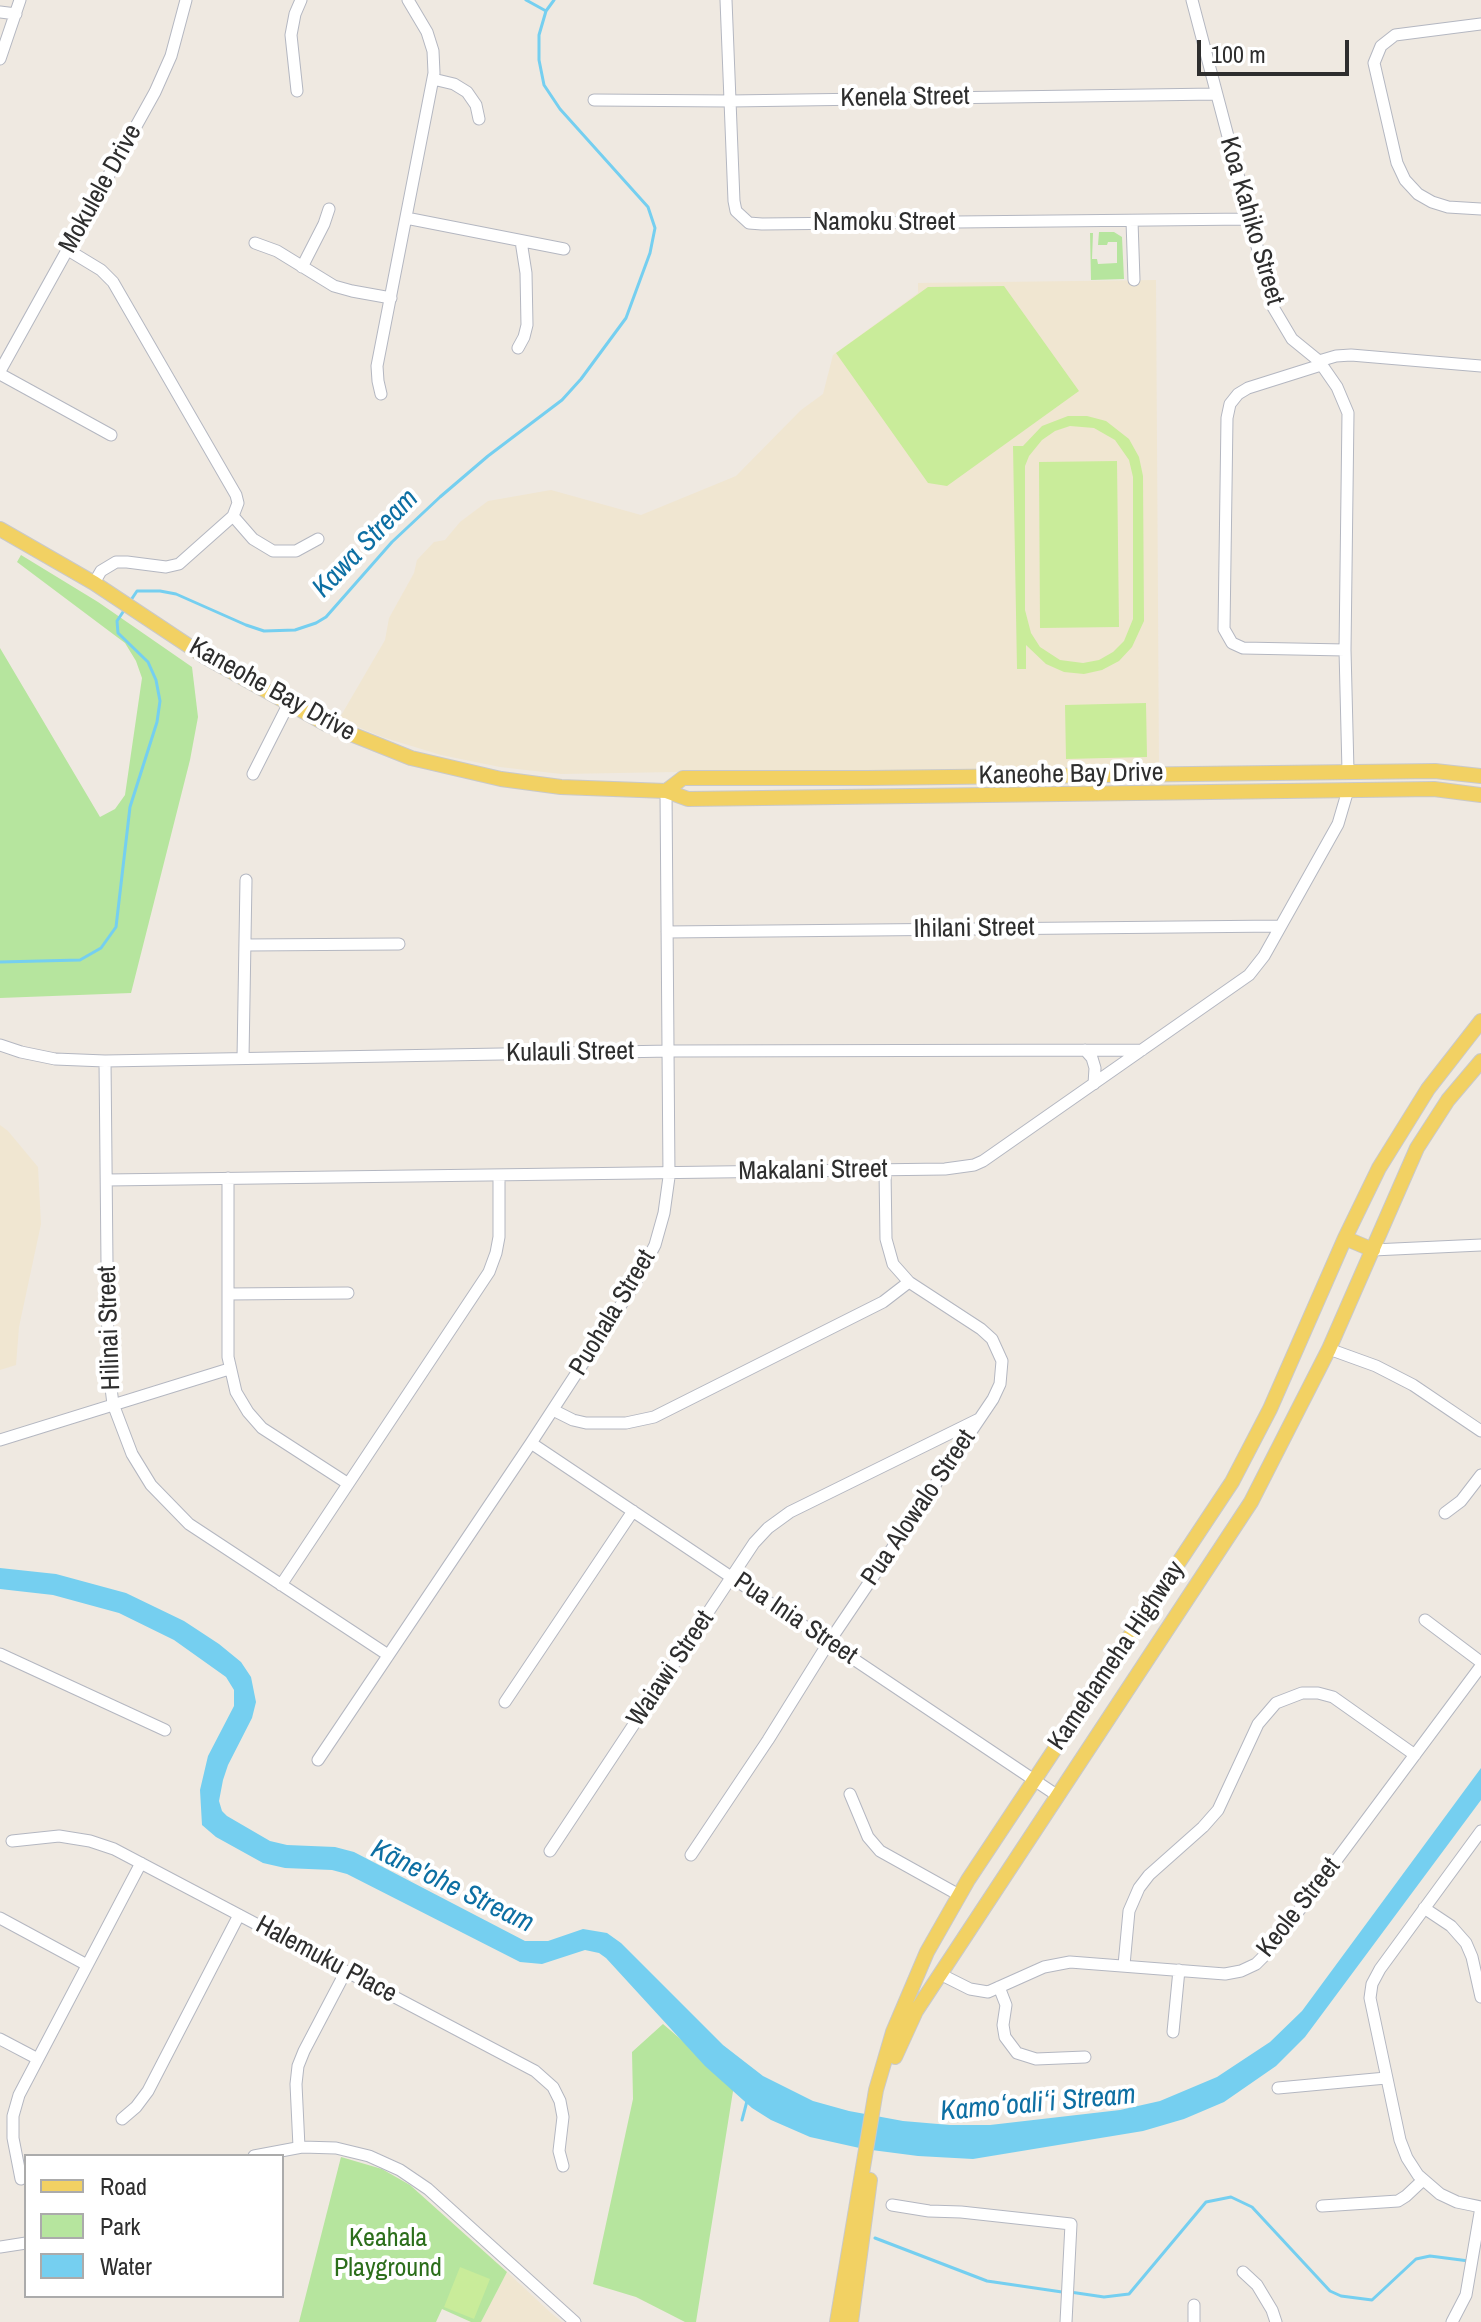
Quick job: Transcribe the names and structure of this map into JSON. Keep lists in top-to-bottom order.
{
  "streets": {
    "main road": ["Kaneohe Bay Drive", "Kamehameha Highway"],
    "street": [
      "Kenela Street",
      "Mokulele Drive",
      "Koa Kahiko Street",
      "Namoku Street",
      "Ihilani Street",
      "Kulauli Street",
      "Makalani Street",
      "Puohala Street",
      "Hilinai Street",
      "Pua Alowalo Street",
      "Pua Inia Street",
      "Waiawi Street",
      "Keole Street",
      "Halemuku Place"
    ]
  },
  "crossings": [
    ["Kenela Street", "Koa Kahiko Street"],
    ["Kenela Street", "Namoku Street"],
    ["Koa Kahiko Street", "Namoku Street"],
    ["Koa Kahiko Street", "Kaneohe Bay Drive"],
    ["Kaneohe Bay Drive", "Makalani Street"],
    ["Kaneohe Bay Drive", "Puohala Street"],
    ["Ihilani Street", "Makalani Street"],
    ["Ihilani Street", "Puohala Street"],
    ["Kulauli Street", "Makalani Street"],
    ["Kulauli Street", "Puohala Street"],
    ["Kulauli Street", "Hilinai Street"],
    ["Makalani Street", "Puohala Street"],
    ["Makalani Street", "Hilinai Street"],
    ["Makalani Street", "Pua Alowalo Street"],
    ["Puohala Street", "Hilinai Street"],
    ["Puohala Street", "Pua Inia Street"],
    ["Pua Alowalo Street", "Pua Inia Street"],
    ["Pua Alowalo Street", "Waiawi Street"],
    ["Pua Inia Street", "Kamehameha Highway"],
    ["Pua Inia Street", "Waiawi Street"],
    ["Kamehameha Highway", "Keole Street"]
  ],
  "water": ["Kawa Stream", "Kāne'ohe Stream", "Kamoʻoaliʻi Stream"],
  "parks": ["Keahala Playground"],
  "legend": ["Road", "Park", "Water"],
  "scale_bar": "100 m"
}
